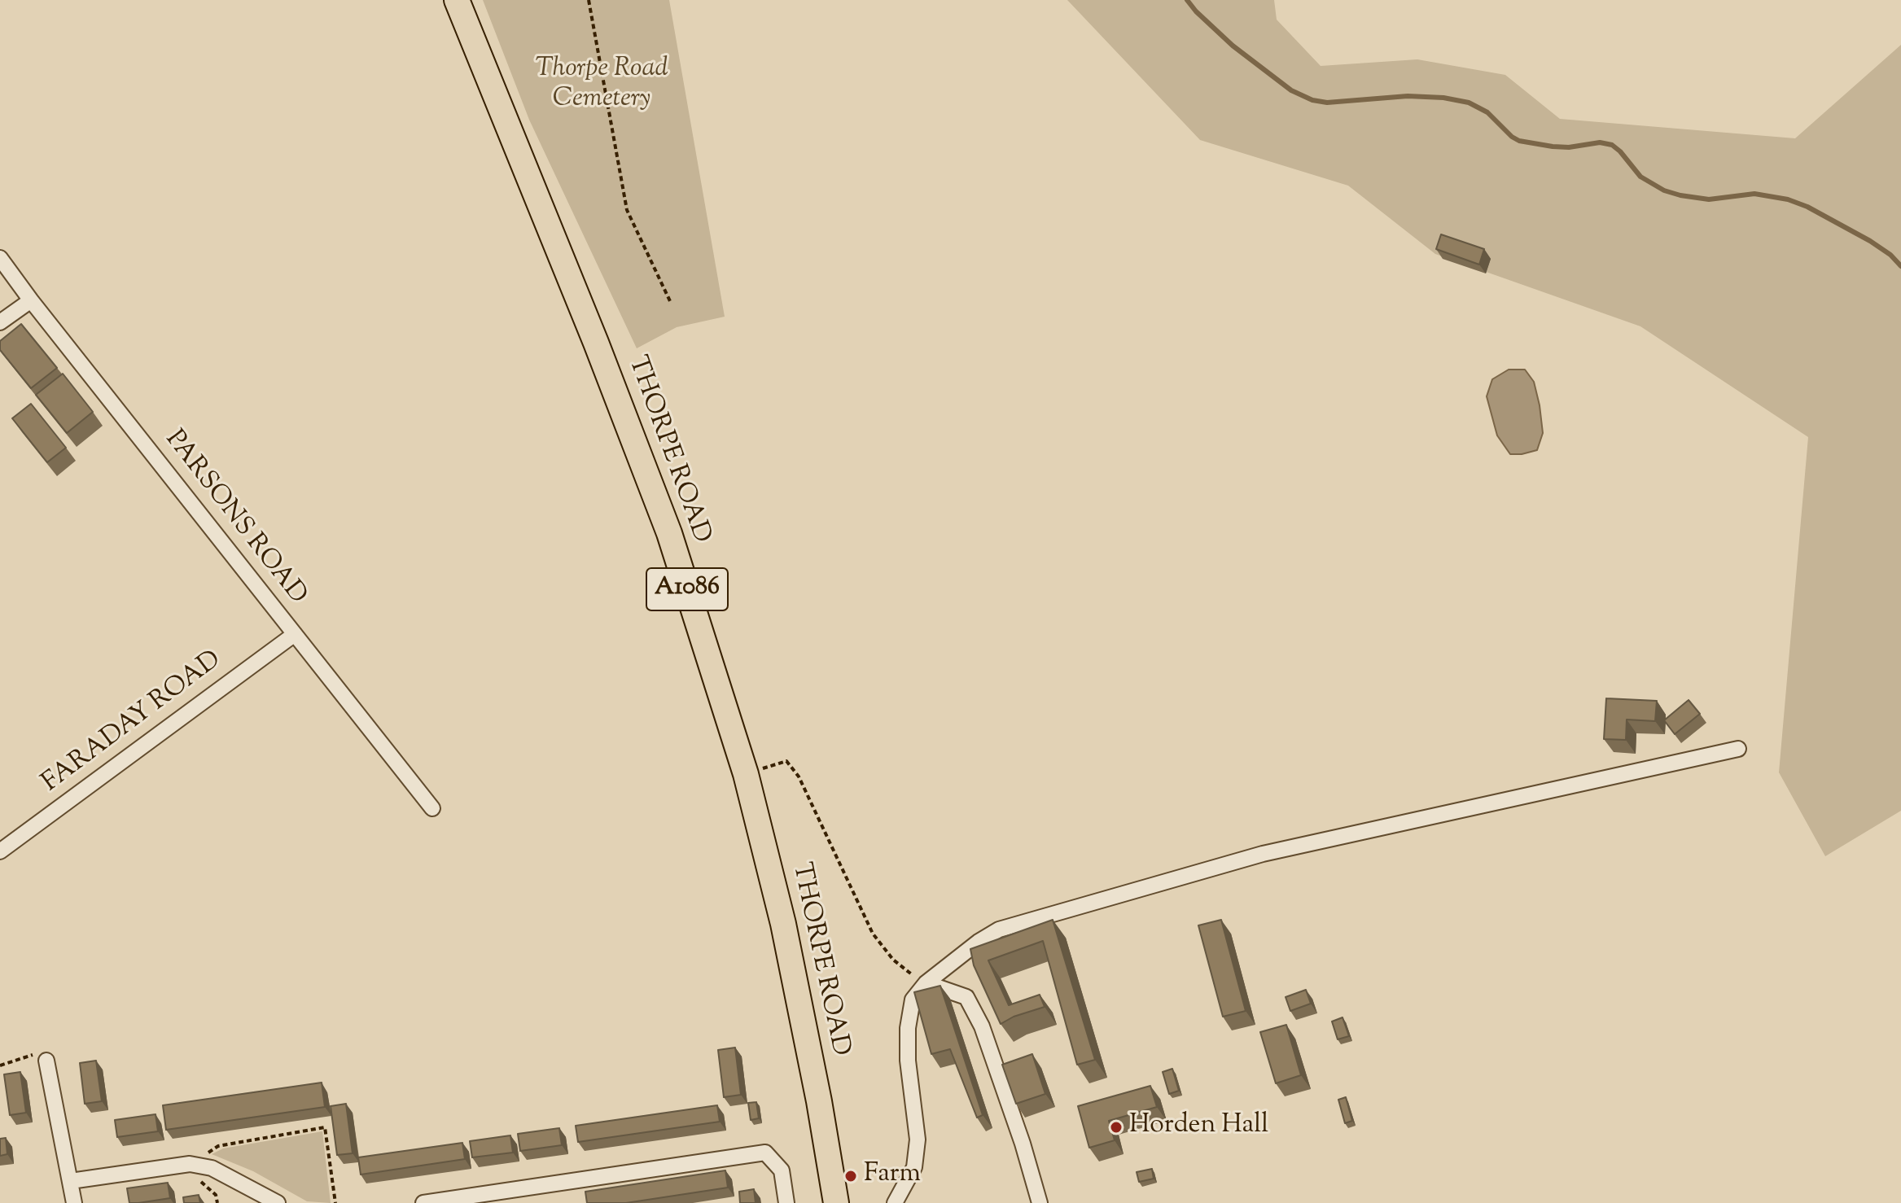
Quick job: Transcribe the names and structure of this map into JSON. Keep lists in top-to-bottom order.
{
  "streets": {
    "main road": ["THORPE ROAD", "A1086"],
    "street": ["PARSONS ROAD", "FARADAY ROAD"]
  },
  "crossings": [
    ["PARSONS ROAD", "FARADAY ROAD"]
  ],
  "parks": ["Thorpe Road Cemetery"],
  "places": ["Horden Hall", "Farm"]
}
